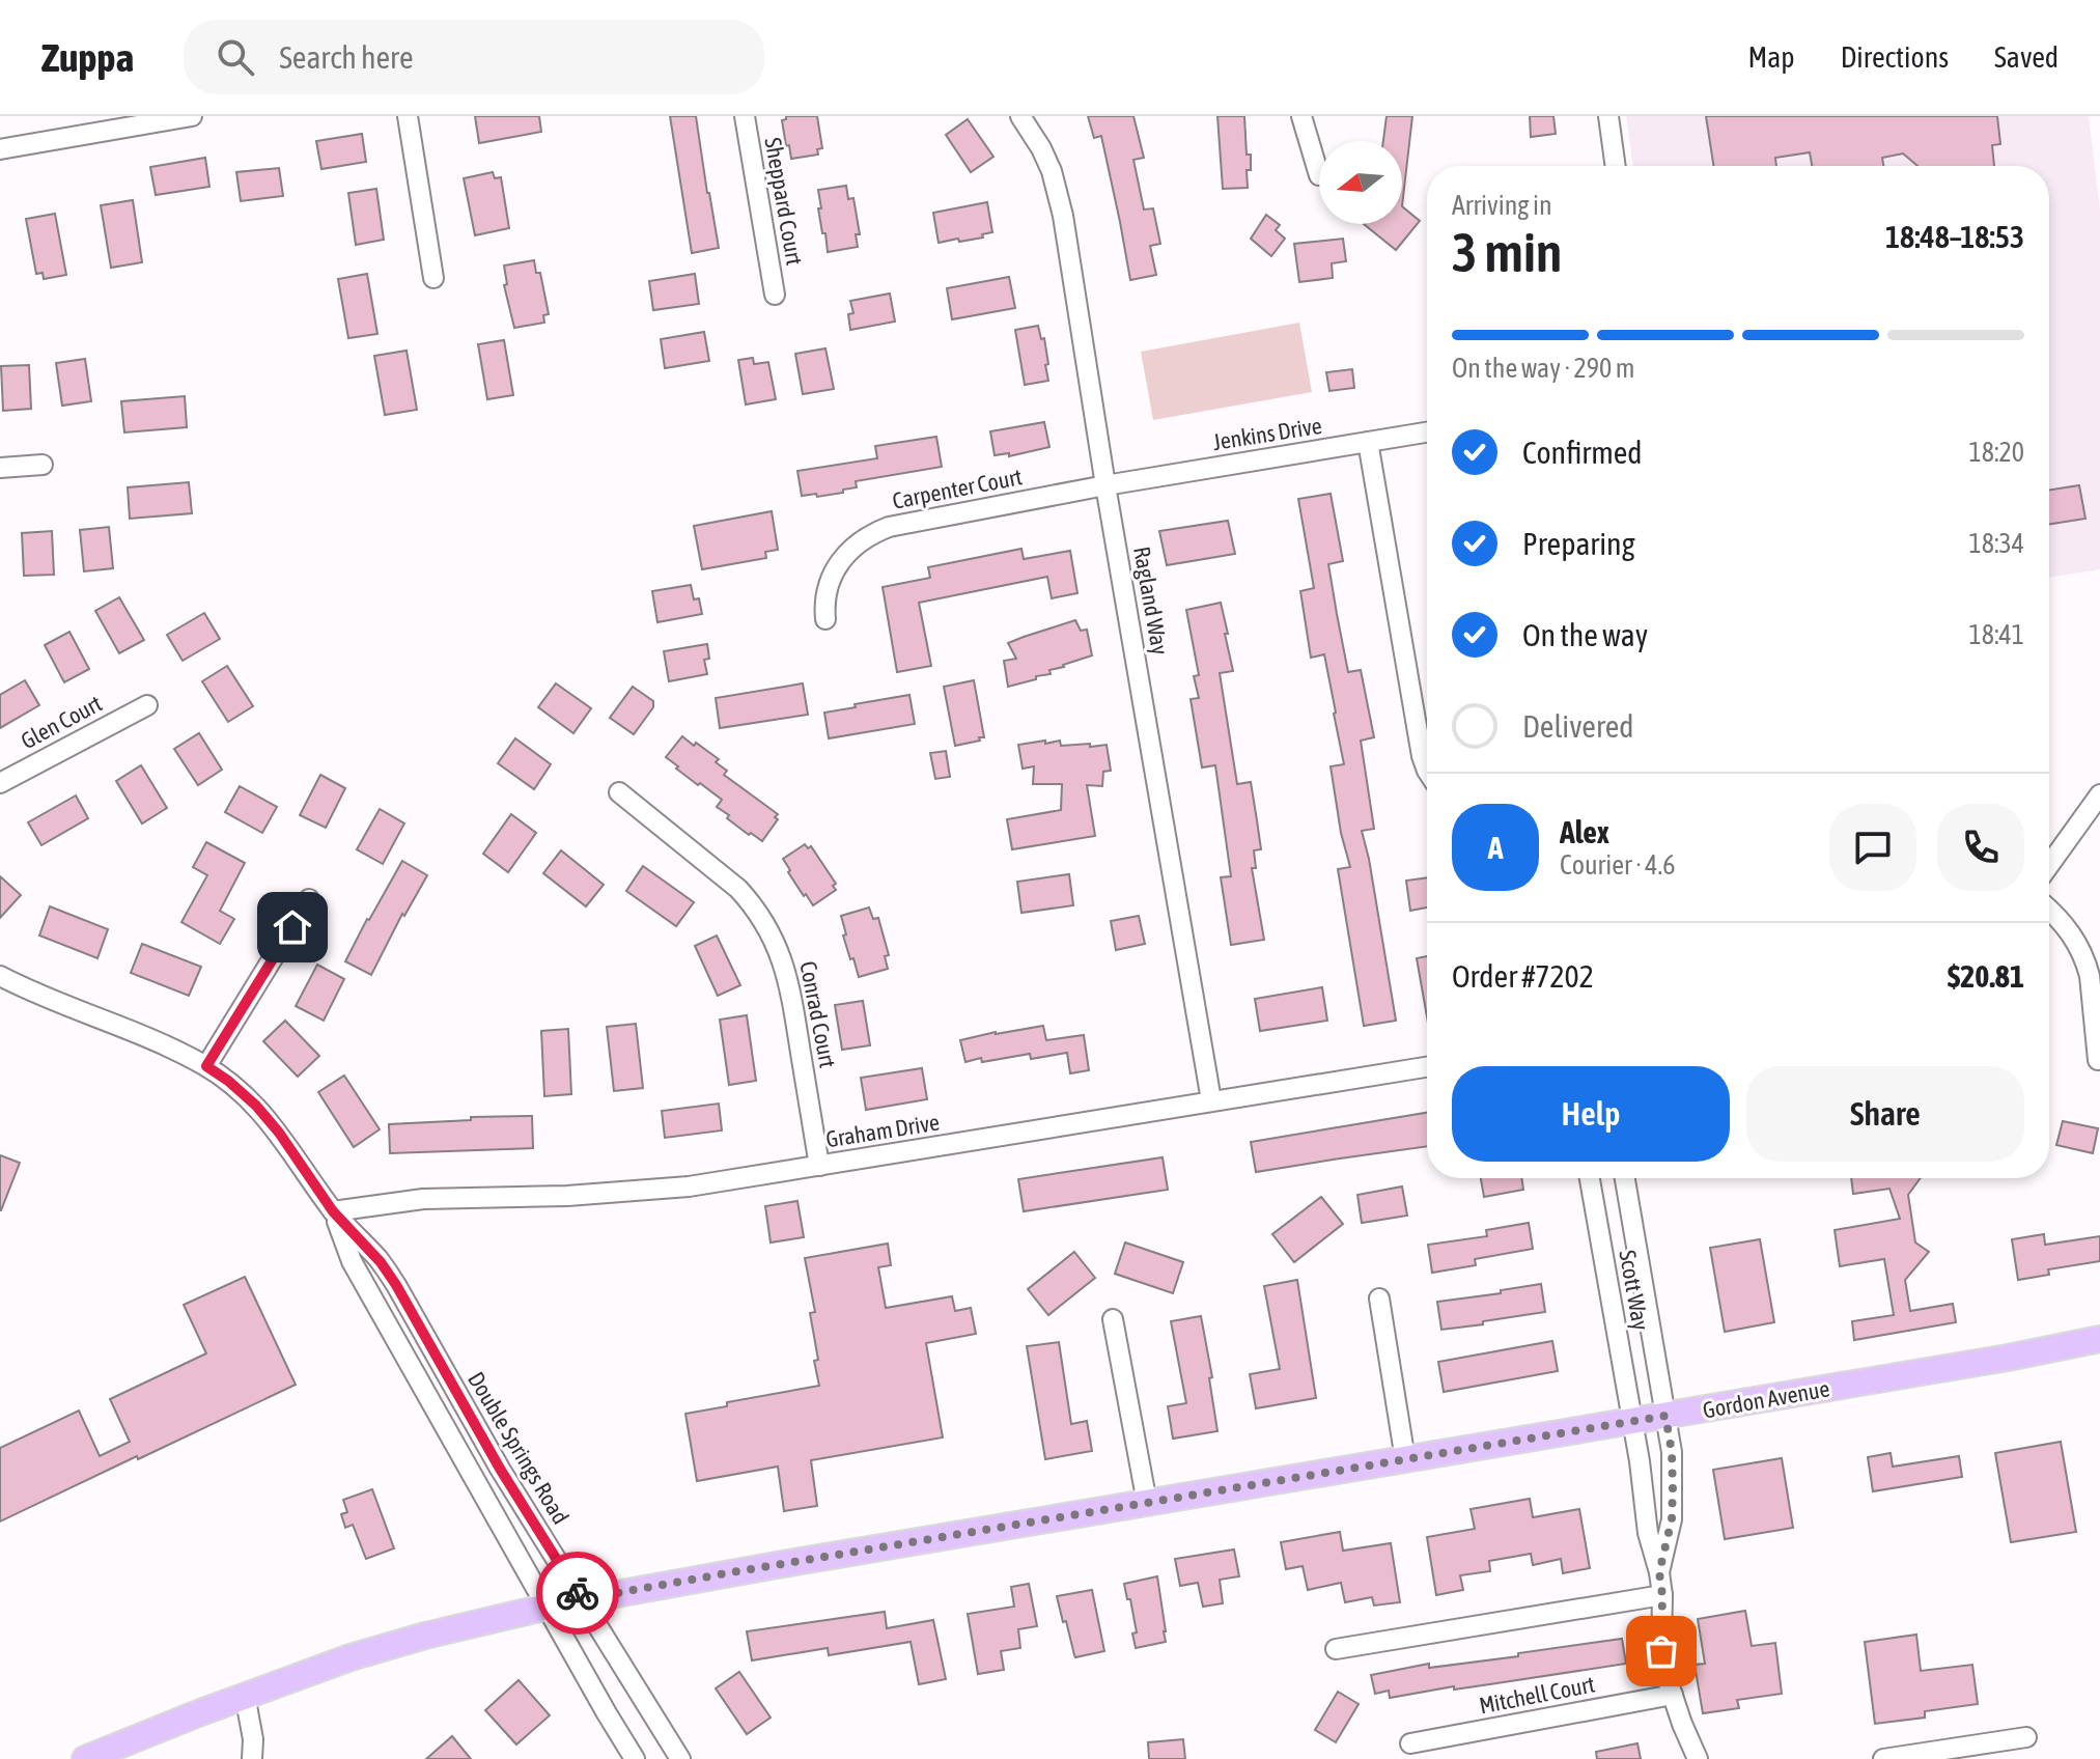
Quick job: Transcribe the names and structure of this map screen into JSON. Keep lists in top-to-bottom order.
{
  "streets": {
    "main road": ["Gordon Avenue"],
    "street": [
      "Sheppard Court",
      "Jenkins Drive",
      "Carpenter Court",
      "Ragland Way",
      "Glen Court",
      "Conrad Court",
      "Graham Drive",
      "Scott Way",
      "Double Springs Road",
      "Mitchell Court"
    ]
  },
  "crossings": [
    ["Jenkins Drive", "Carpenter Court"],
    ["Jenkins Drive", "Ragland Way"],
    ["Carpenter Court", "Ragland Way"],
    ["Ragland Way", "Graham Drive"],
    ["Conrad Court", "Graham Drive"],
    ["Graham Drive", "Double Springs Road"],
    ["Scott Way", "Gordon Avenue"],
    ["Gordon Avenue", "Double Springs Road"]
  ],
  "north": "left",
  "page": {
    "header": "Zuppa",
    "search": "Search here",
    "nav": ["Map", "Directions", "Saved"],
    "heading": ["3 min", "Arriving in", "18:48–18:53"],
    "panel": [
      "Alex",
      "Courier · 4.6",
      "Order #7202",
      "$20.81"
    ],
    "bar": "On the way · 290 m",
    "list": [
      ["Confirmed", "18:20"],
      ["Preparing", "18:34"],
      ["On the way", "18:41"],
      "Delivered"
    ],
    "round": "A",
    "buttons": ["Help", "Share"]
  }
}
